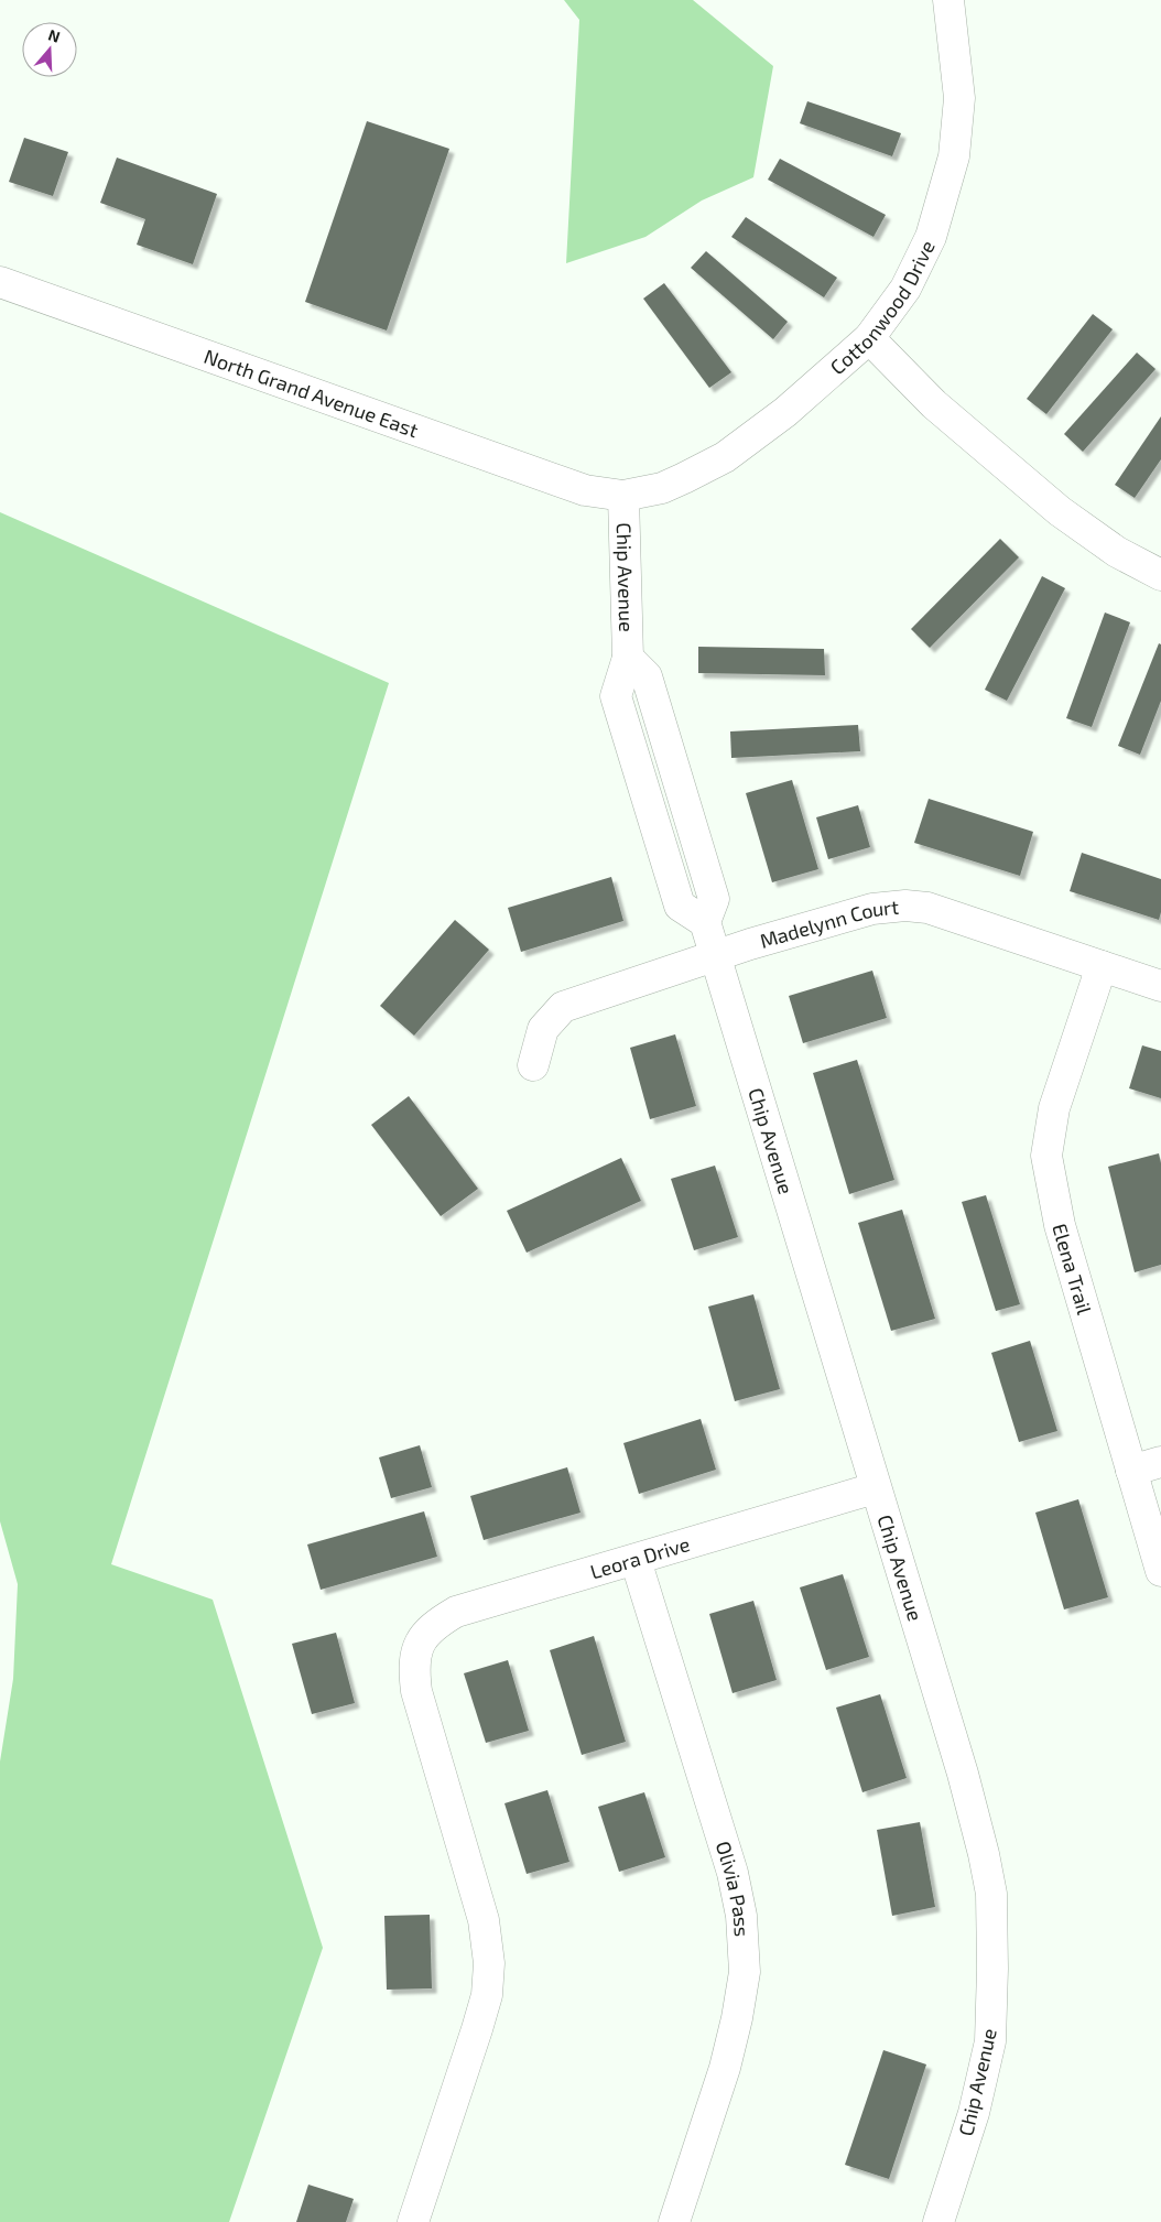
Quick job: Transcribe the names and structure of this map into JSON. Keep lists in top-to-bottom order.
{
  "streets": {
    "street": [
      "Cottonwood Drive",
      "North Grand Avenue East",
      "Chip Avenue",
      "Madelynn Court",
      "Elena Trail",
      "Leora Drive",
      "Olivia Pass"
    ]
  },
  "crossings": [
    ["Cottonwood Drive", "North Grand Avenue East"],
    ["Cottonwood Drive", "Chip Avenue"],
    ["North Grand Avenue East", "Chip Avenue"],
    ["Chip Avenue", "Madelynn Court"],
    ["Chip Avenue", "Leora Drive"],
    ["Madelynn Court", "Elena Trail"],
    ["Leora Drive", "Olivia Pass"]
  ],
  "north": "top"
}
